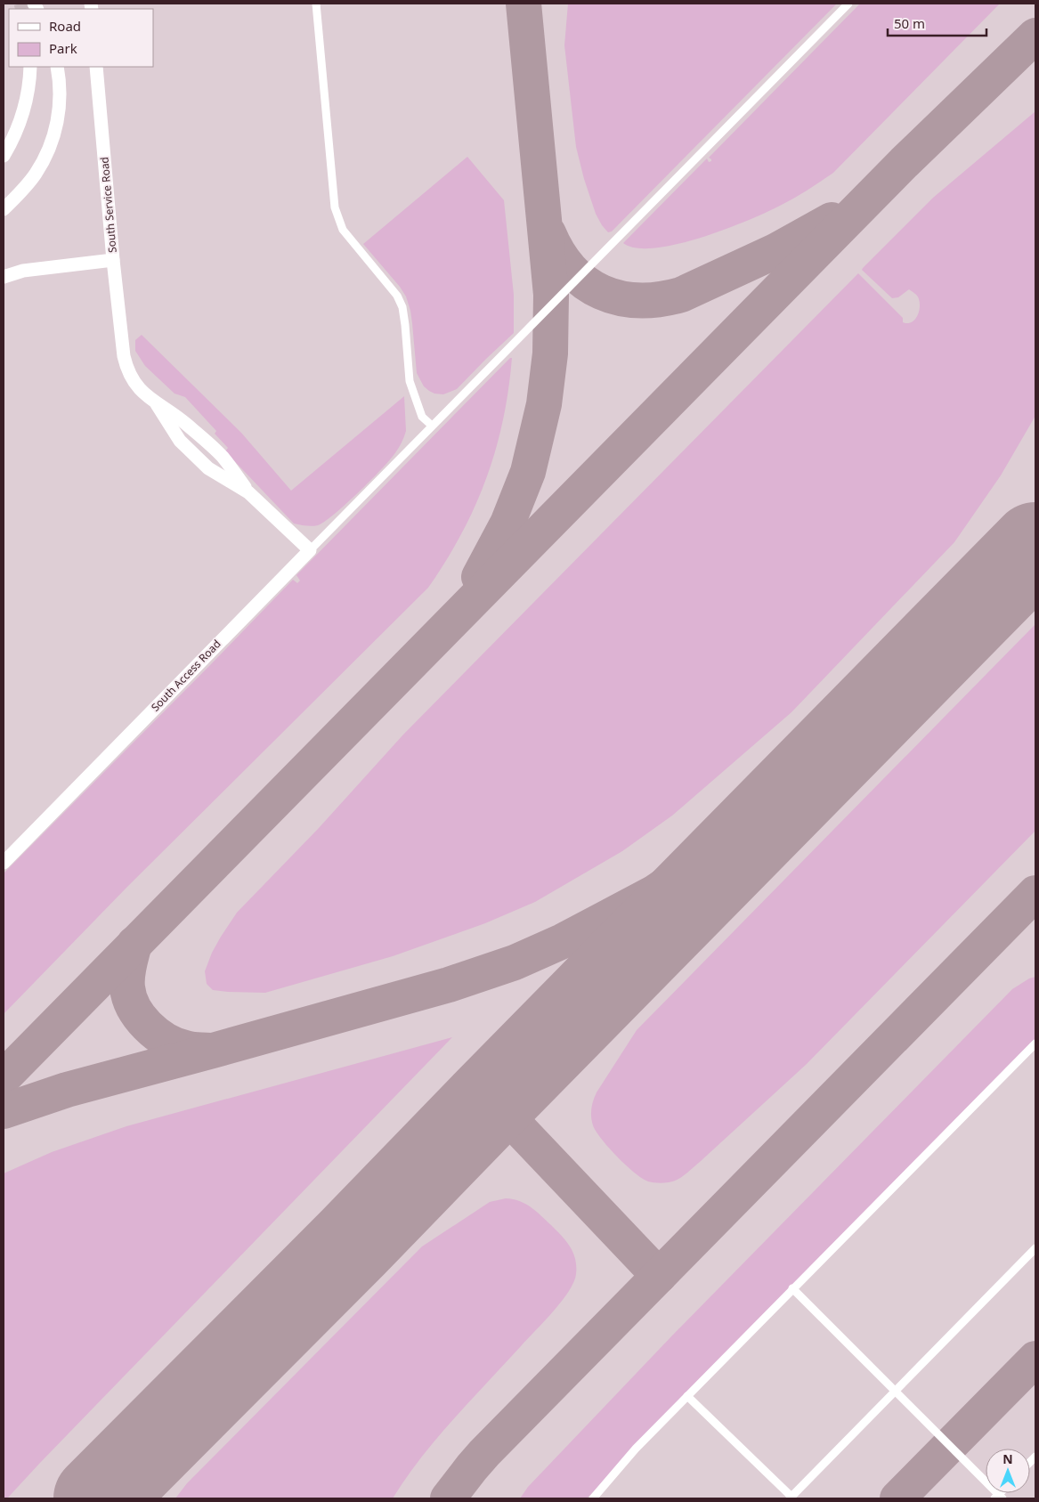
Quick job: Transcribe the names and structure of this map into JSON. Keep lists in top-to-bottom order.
{
  "streets": {
    "street": ["South Service Road", "South Access Road"]
  },
  "legend": ["Road", "Park"],
  "scale_bar": "50 m",
  "north": "top"
}
